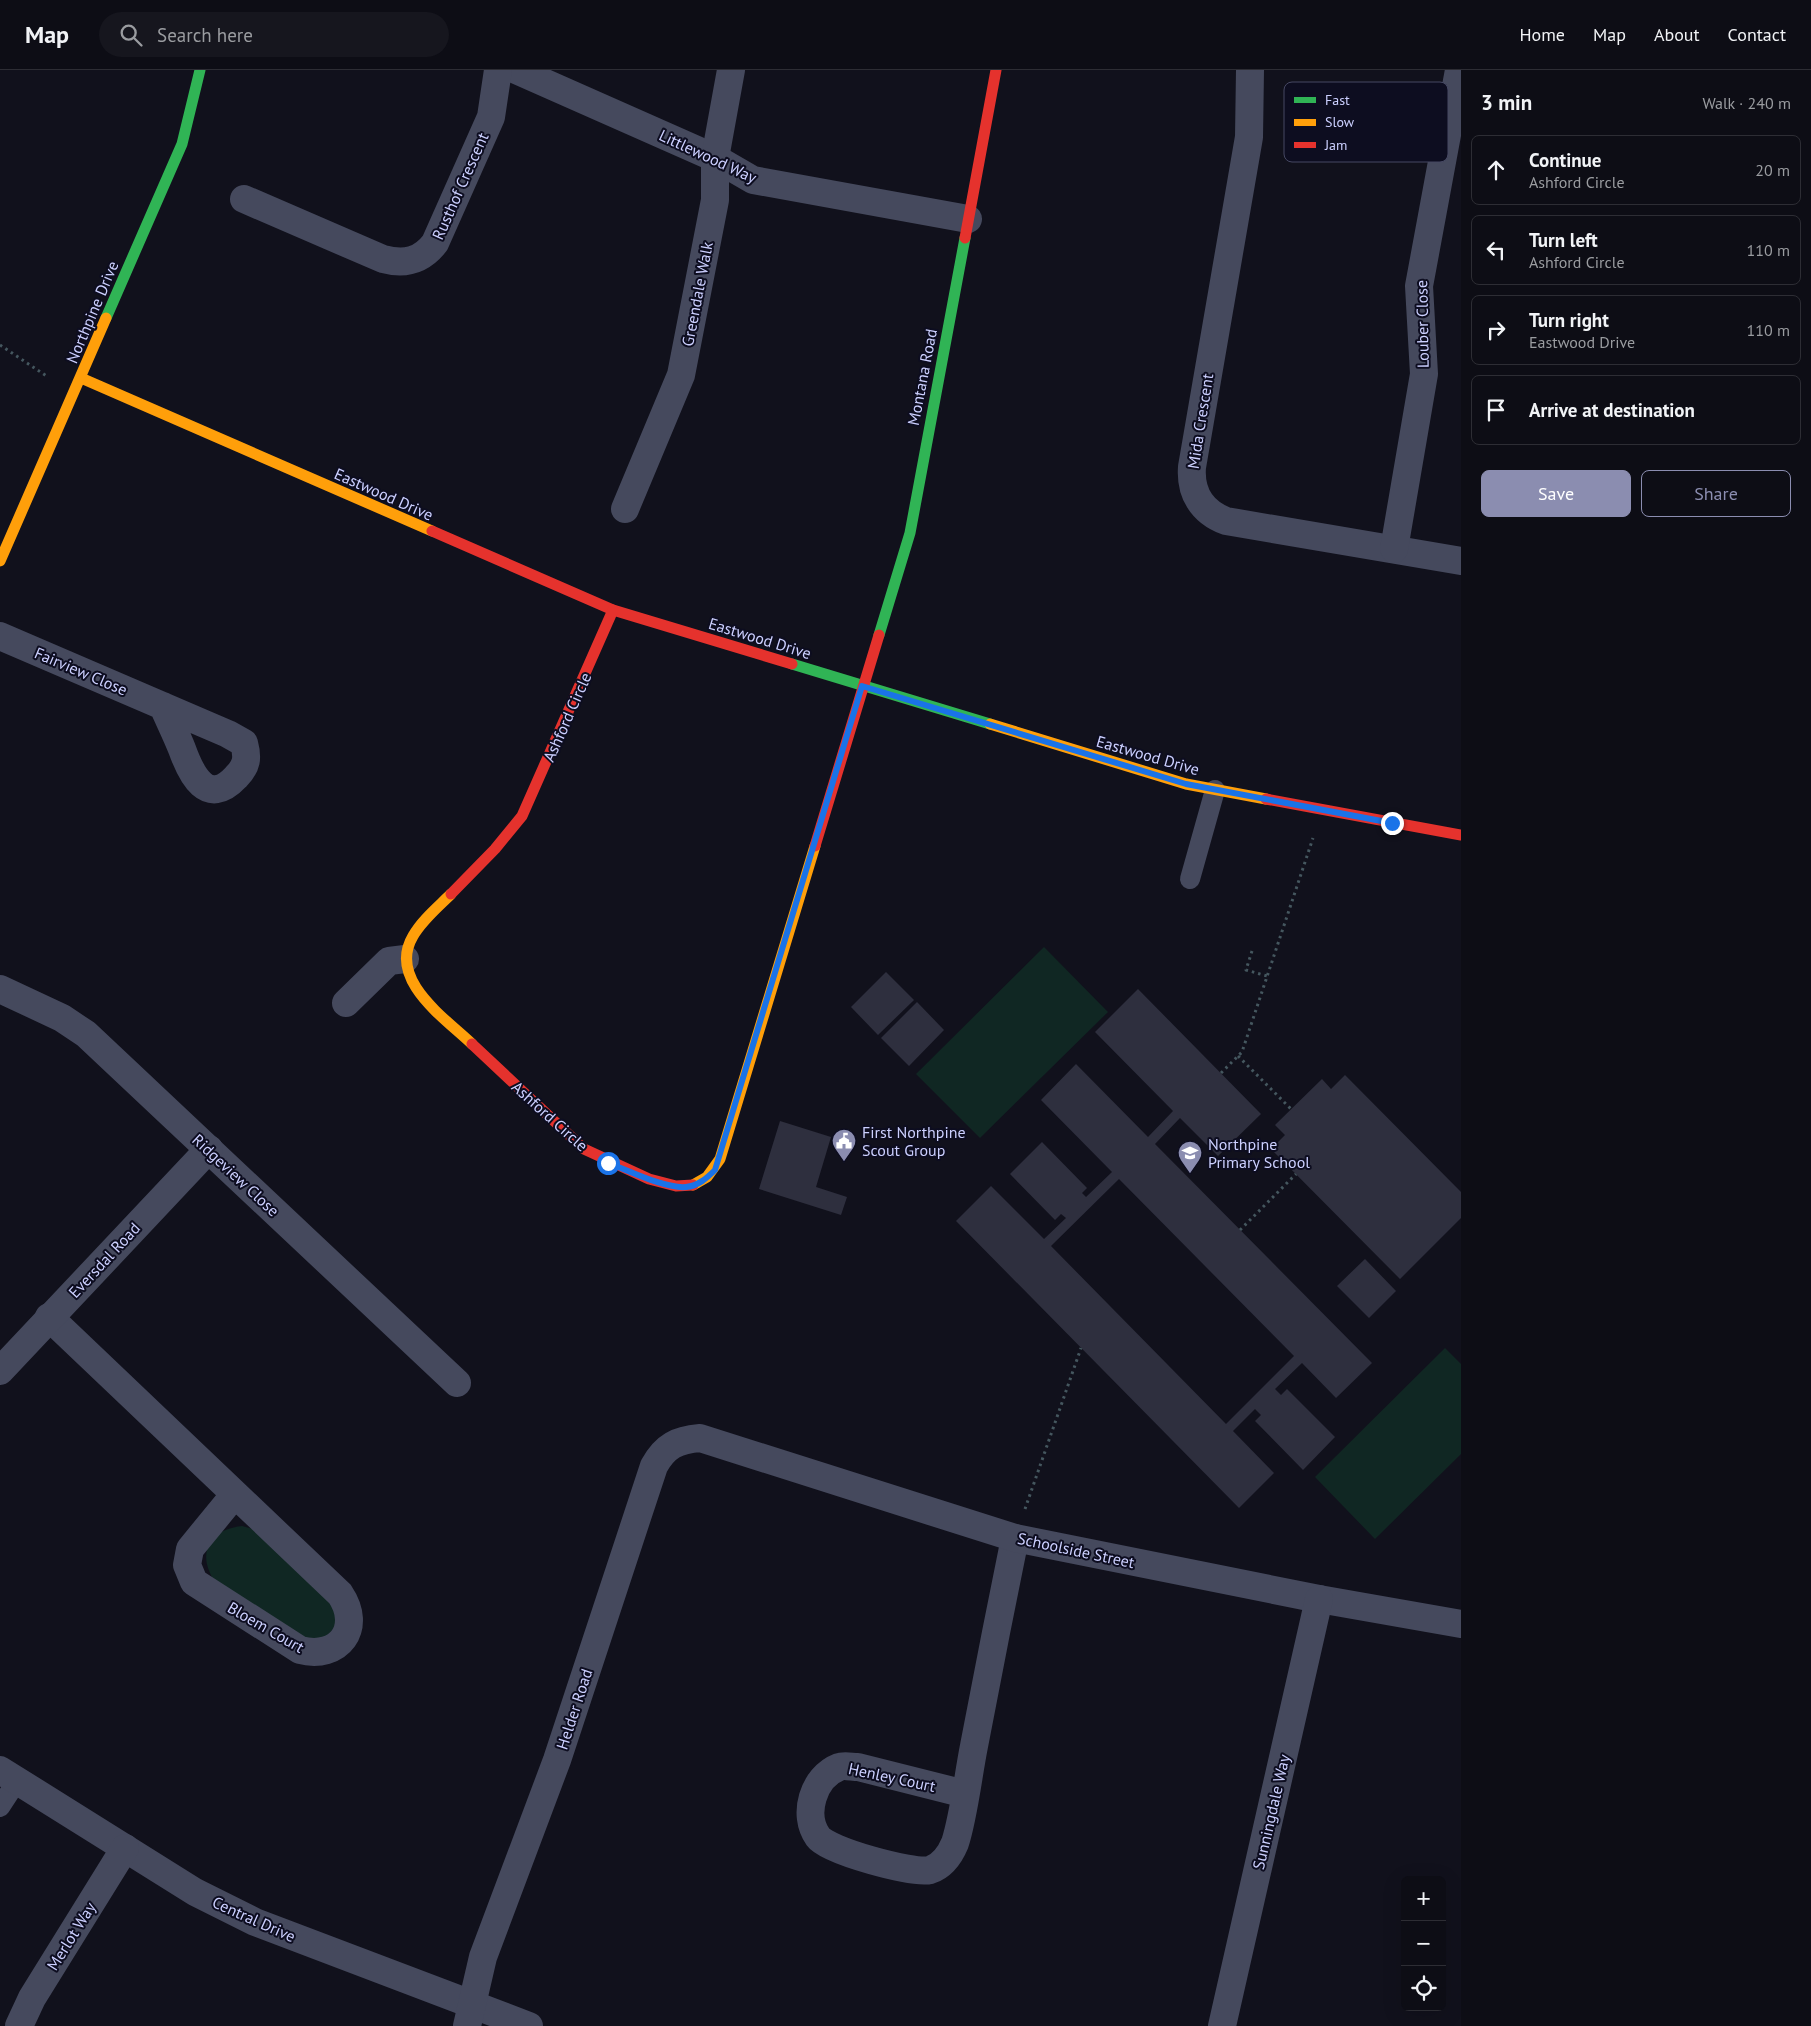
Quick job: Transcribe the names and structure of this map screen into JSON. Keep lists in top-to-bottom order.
{
  "streets": {
    "street": [
      "Littlewood Way",
      "Rusthof Crescent",
      "Greendale Walk",
      "Northpine Drive",
      "Louber Close",
      "Montana Road",
      "Mida Crescent",
      "Eastwood Drive",
      "Fairview Close",
      "Ashford Circle",
      "Ridgeview Close",
      "Eversdal Road",
      "Schoolside Street",
      "Bloem Court",
      "Helder Road",
      "Henley Court",
      "Sunningdale Way",
      "Central Drive",
      "Merlot Way"
    ]
  },
  "crossings": [
    ["Littlewood Way", "Greendale Walk"],
    ["Littlewood Way", "Montana Road"],
    ["Northpine Drive", "Eastwood Drive"],
    ["Louber Close", "Mida Crescent"],
    ["Montana Road", "Eastwood Drive"],
    ["Montana Road", "Ashford Circle"],
    ["Eastwood Drive", "Ashford Circle"],
    ["Ridgeview Close", "Eversdal Road"],
    ["Eversdal Road", "Bloem Court"],
    ["Schoolside Street", "Helder Road"],
    ["Schoolside Street", "Henley Court"],
    ["Schoolside Street", "Sunningdale Way"],
    ["Helder Road", "Central Drive"],
    ["Central Drive", "Merlot Way"]
  ],
  "places": {
    "public building": ["First Northpine Scout Group"],
    "school or university": ["Northpine Primary School"]
  },
  "legend": ["Fast", "Slow", "Jam"],
  "page": {
    "header": "Map",
    "search": "Search here",
    "nav": [
      "Home",
      "Map",
      "About",
      "Contact"
    ],
    "heading": ["3 min", "Walk · 240 m"],
    "list": [
      ["Continue", "Ashford Circle", "20 m"],
      ["Turn left", "Ashford Circle", "110 m"],
      ["Turn right", "Eastwood Drive", "110 m"],
      "Arrive at destination"
    ],
    "buttons": ["Save", "Share"],
    "map_buttons": ["+", "−"]
  }
}
